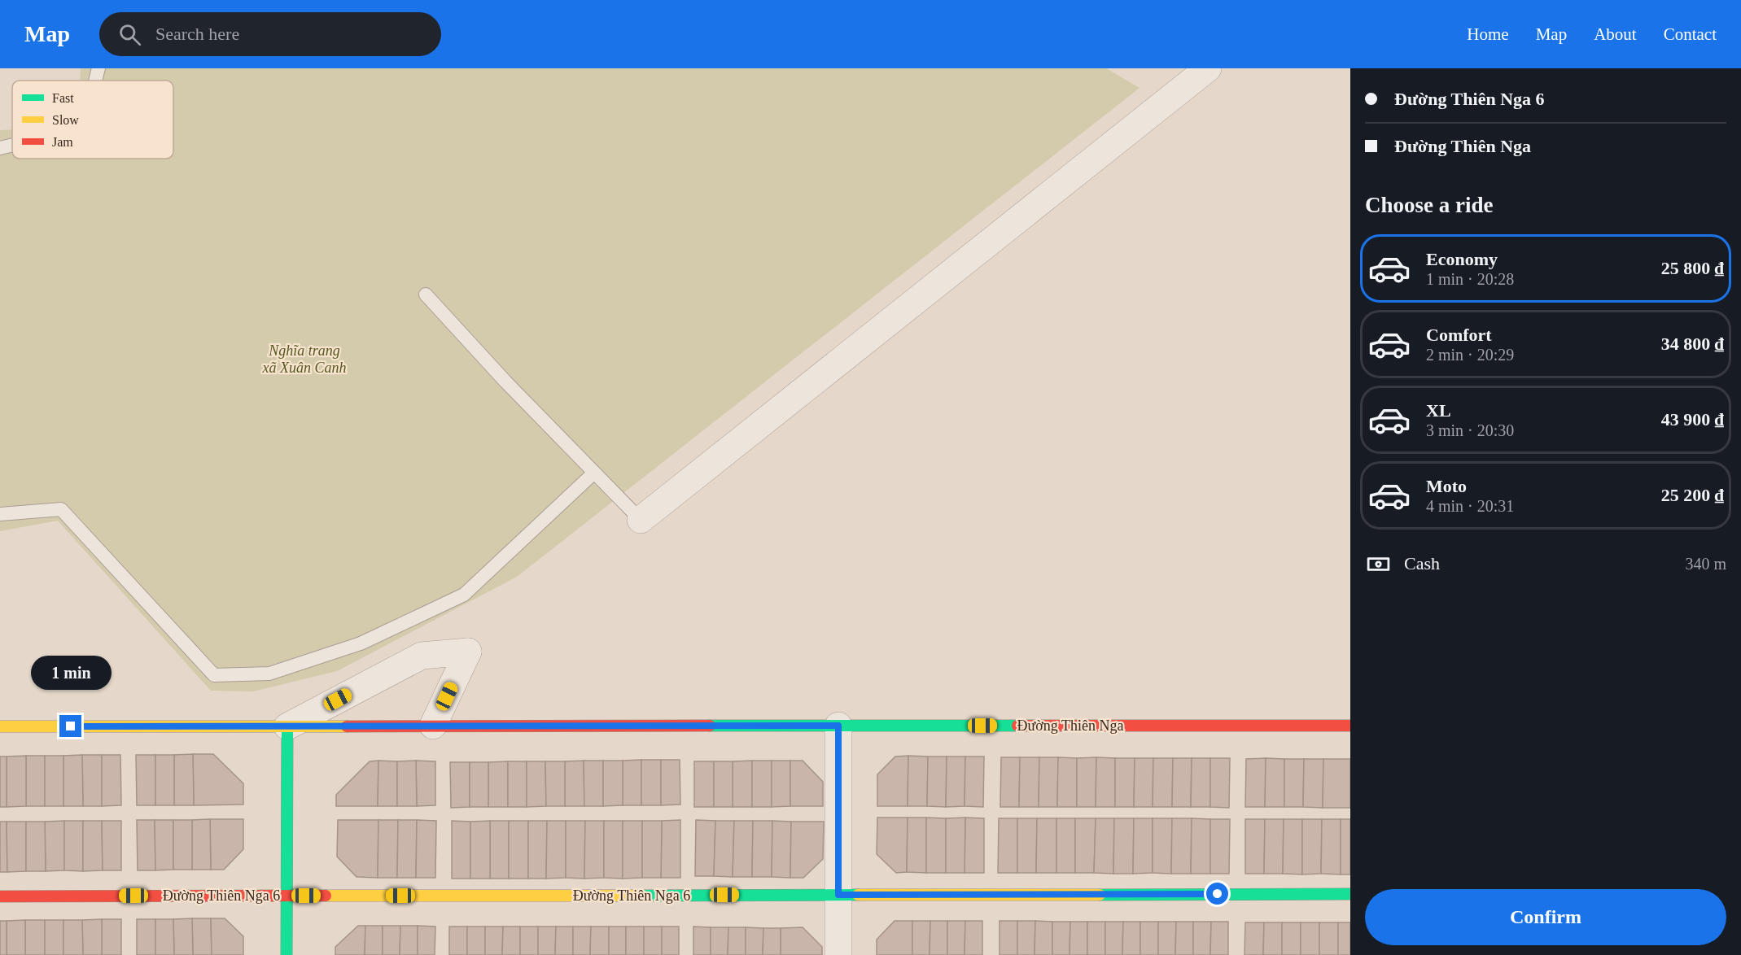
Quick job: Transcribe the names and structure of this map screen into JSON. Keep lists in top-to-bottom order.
{
  "streets": {
    "street": ["Đường Thiên Nga", "Đường Thiên Nga 6"]
  },
  "parks": ["Nghĩa trang xã Xuân Canh"],
  "legend": ["Fast", "Slow", "Jam"],
  "page": {
    "header": "Map",
    "search": "Search here",
    "nav": [
      "Home",
      "Map",
      "About",
      "Contact"
    ],
    "banner": ["Đường Thiên Nga 6", "Đường Thiên Nga"],
    "heading": "Choose a ride",
    "list": [
      {
        "name": "Economy",
        "note": "1 min · 20:28",
        "value": "25 800 ₫"
      },
      {
        "name": "Comfort",
        "note": "2 min · 20:29",
        "value": "34 800 ₫"
      },
      {
        "name": "XL",
        "note": "3 min · 20:30",
        "value": "43 900 ₫"
      },
      {
        "name": "Moto",
        "note": "4 min · 20:31",
        "value": "25 200 ₫"
      }
    ],
    "pay": ["Cash", "340 m"],
    "bubble": "1 min",
    "buttons": "Confirm"
  }
}
